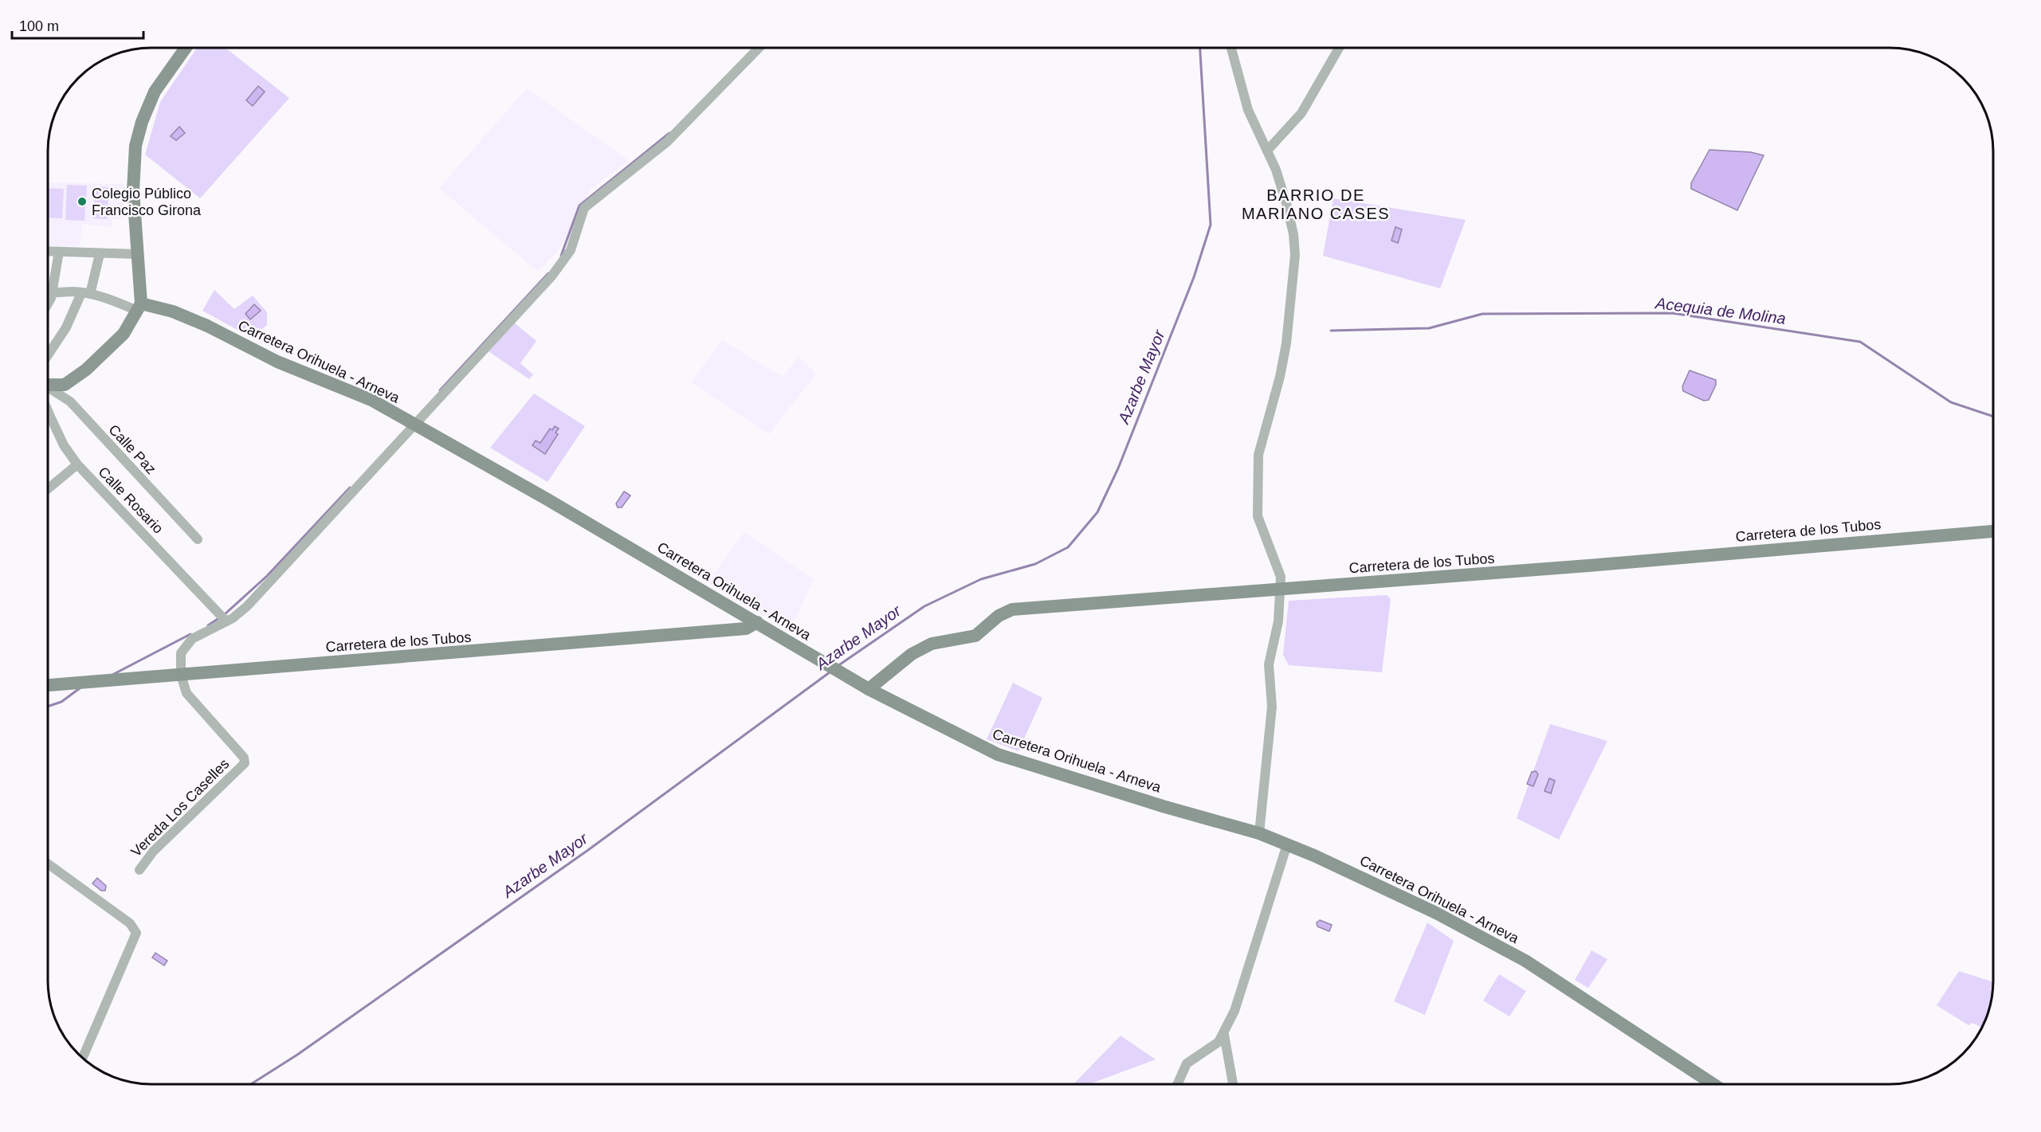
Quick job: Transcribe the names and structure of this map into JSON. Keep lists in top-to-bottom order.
{
  "streets": {
    "main road": ["Carretera Orihuela - Arneva", "Carretera de los Tubos"],
    "street": ["Calle Paz", "Calle Rosario", "Vereda Los Caselles"]
  },
  "crossings": [
    ["Carretera Orihuela - Arneva", "Carretera de los Tubos"],
    ["Carretera de los Tubos", "Vereda Los Caselles"]
  ],
  "districts": ["BARRIO DE MARIANO CASES"],
  "water": ["Acequia de Molina", "Azarbe Mayor"],
  "places": ["Colegio Público Francisco Girona"],
  "scale_bar": "100 m"
}
